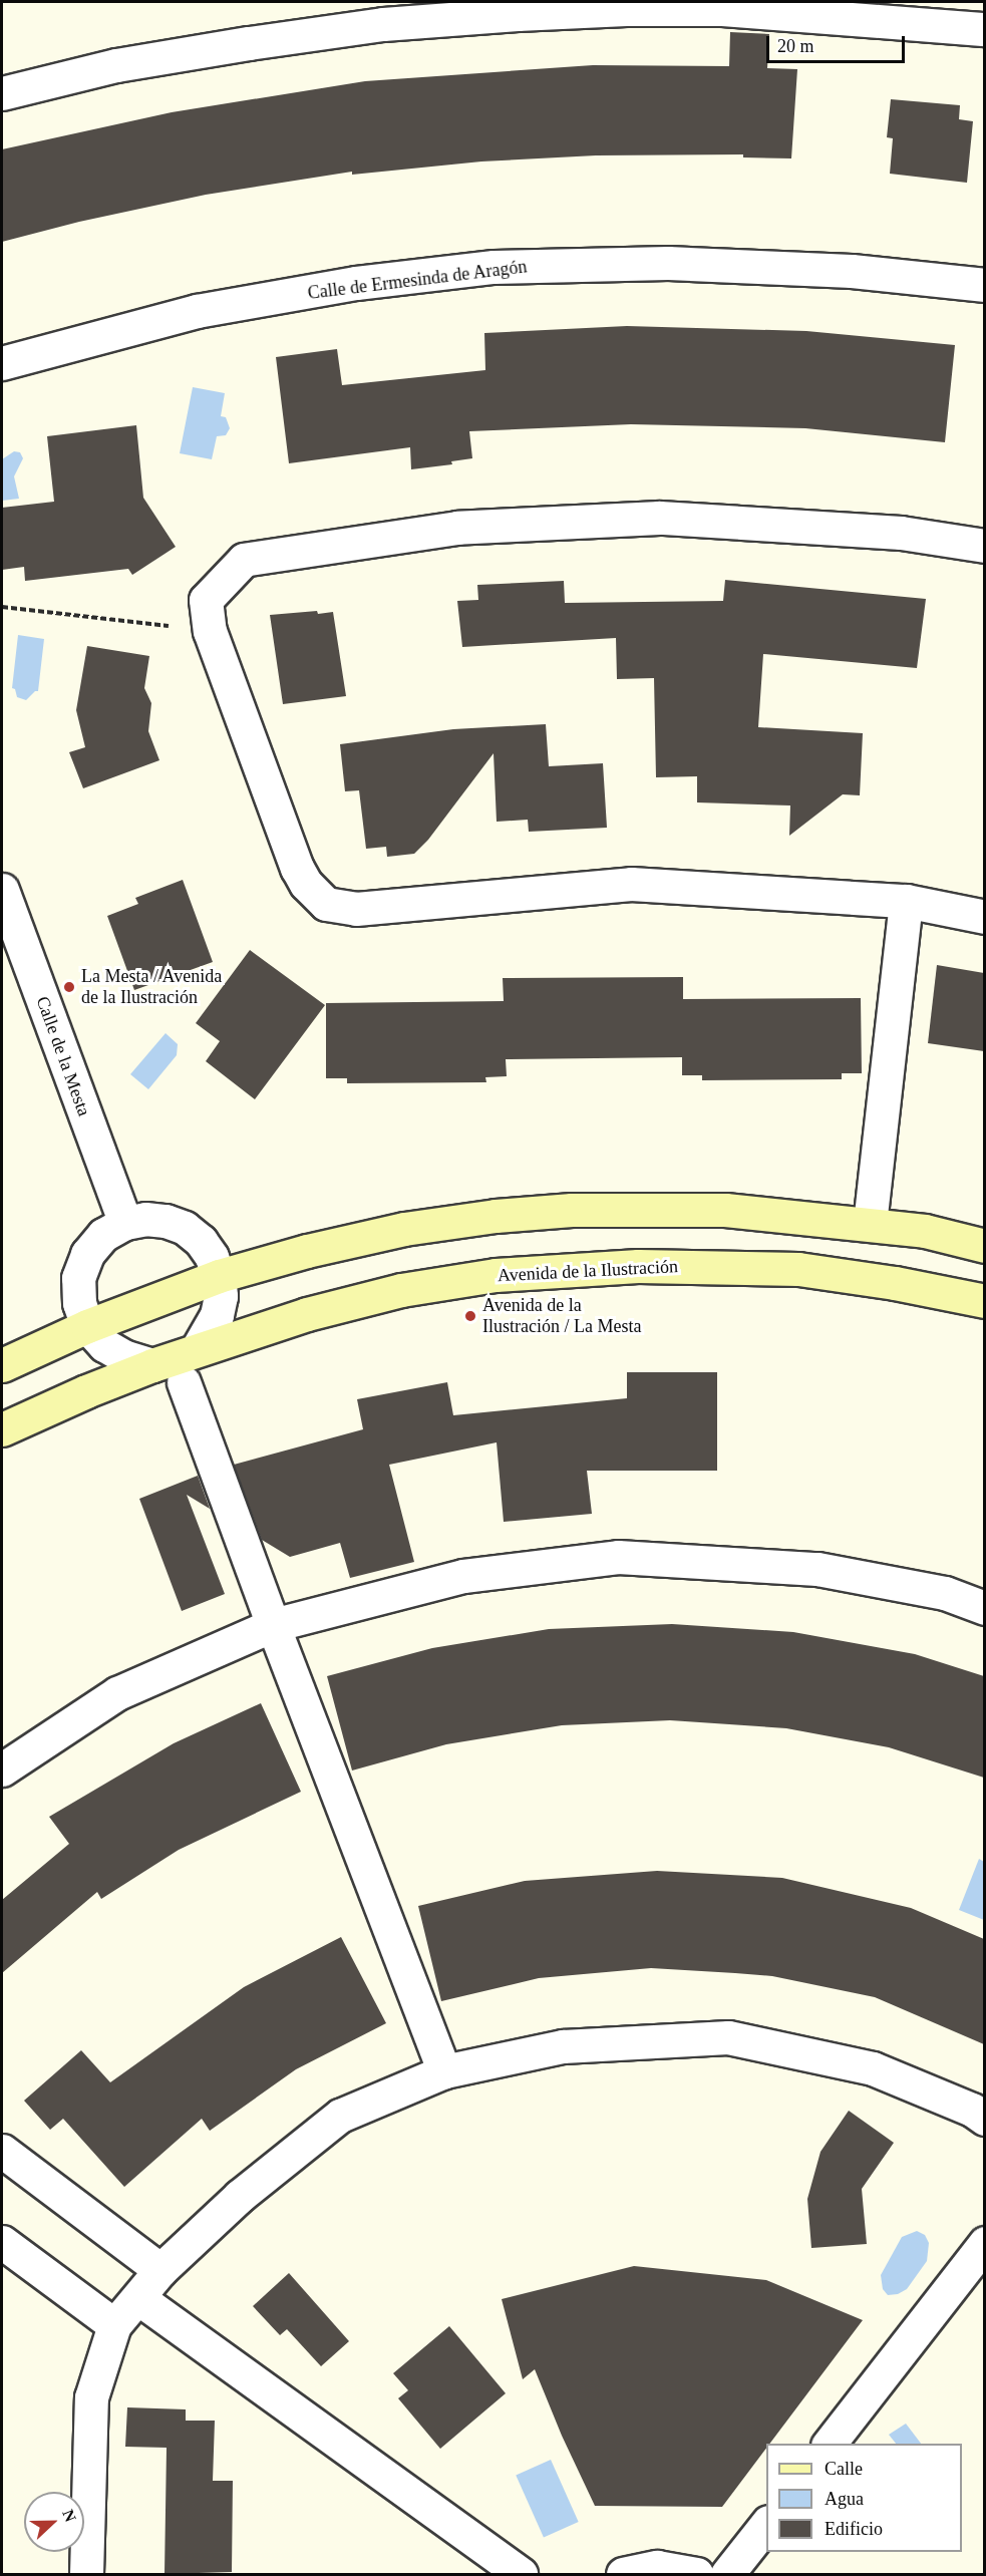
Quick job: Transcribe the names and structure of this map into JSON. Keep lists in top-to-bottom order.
{
  "streets": {
    "street": ["Calle de Ermesinda de Aragón", "Calle de la Mesta", "Avenida de la Ilustración"]
  },
  "places": ["La Mesta / Avenida de la Ilustración", "Avenida de la Ilustración / La Mesta"],
  "legend": ["Calle", "Agua", "Edificio"],
  "scale_bar": "20 m",
  "north": "right"
}
